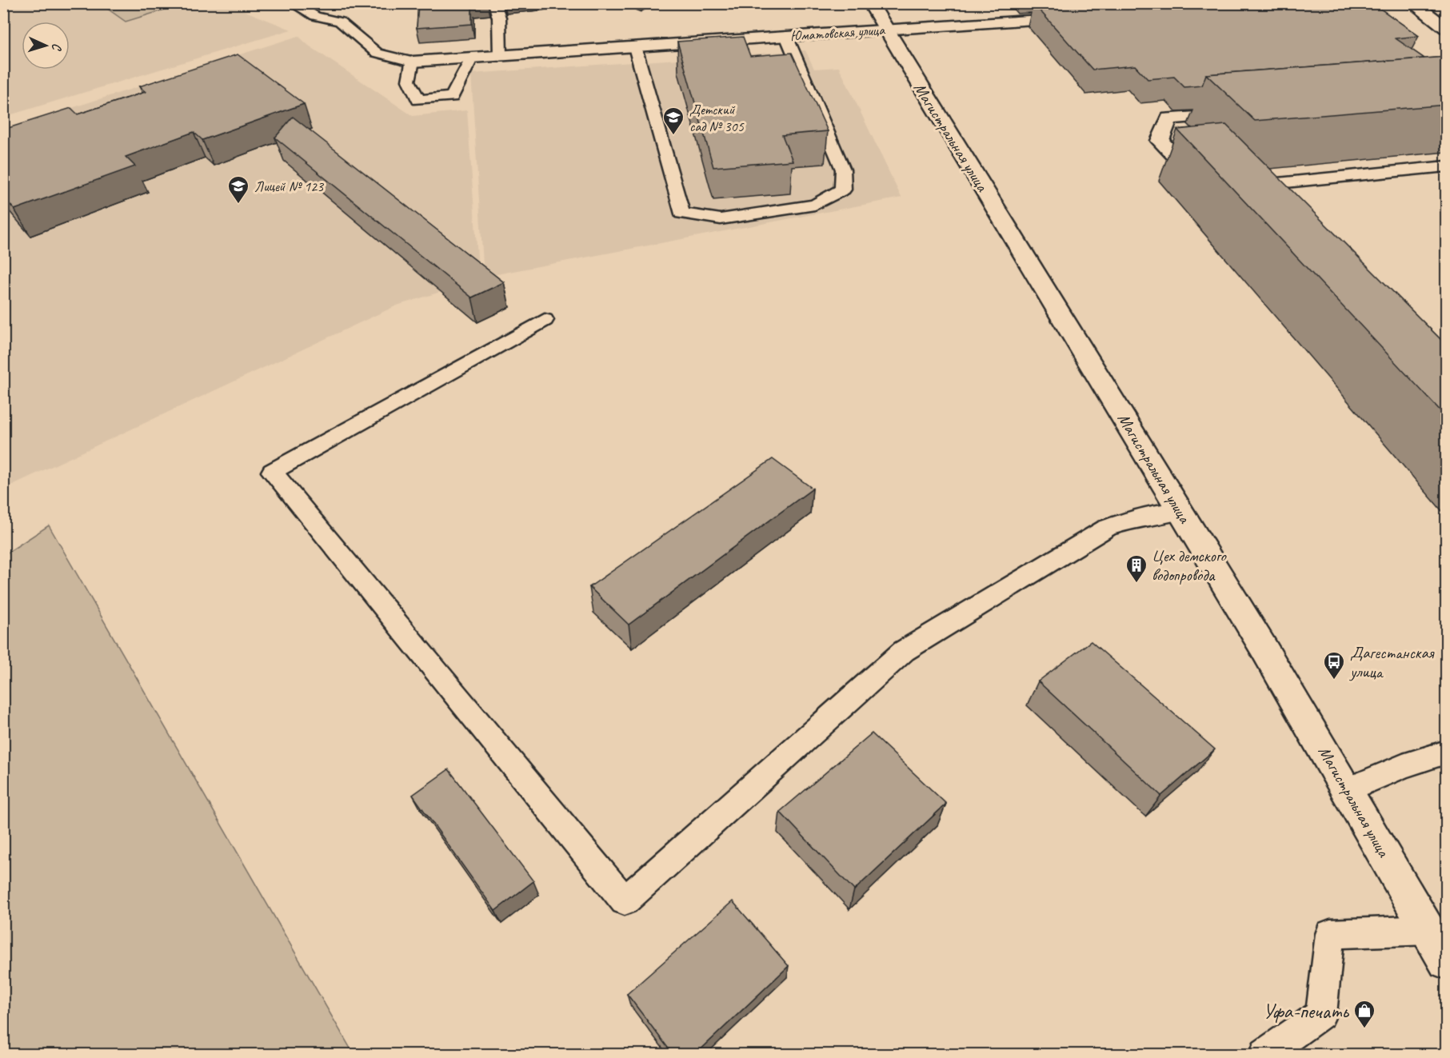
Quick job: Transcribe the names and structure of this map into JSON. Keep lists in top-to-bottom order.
{
  "streets": {
    "street": ["Юматовская улица", "Магистральная улица"]
  },
  "crossings": [
    ["Юматовская улица", "Магистральная улица"]
  ],
  "places": {
    "school or university": ["Детский сад № 305", "Лицей № 123"],
    "building": ["Цех демского водопровода"],
    "bus stop": ["Дагестанская улица"],
    "shop": ["Уфа-печать"]
  },
  "north": "right"
}
